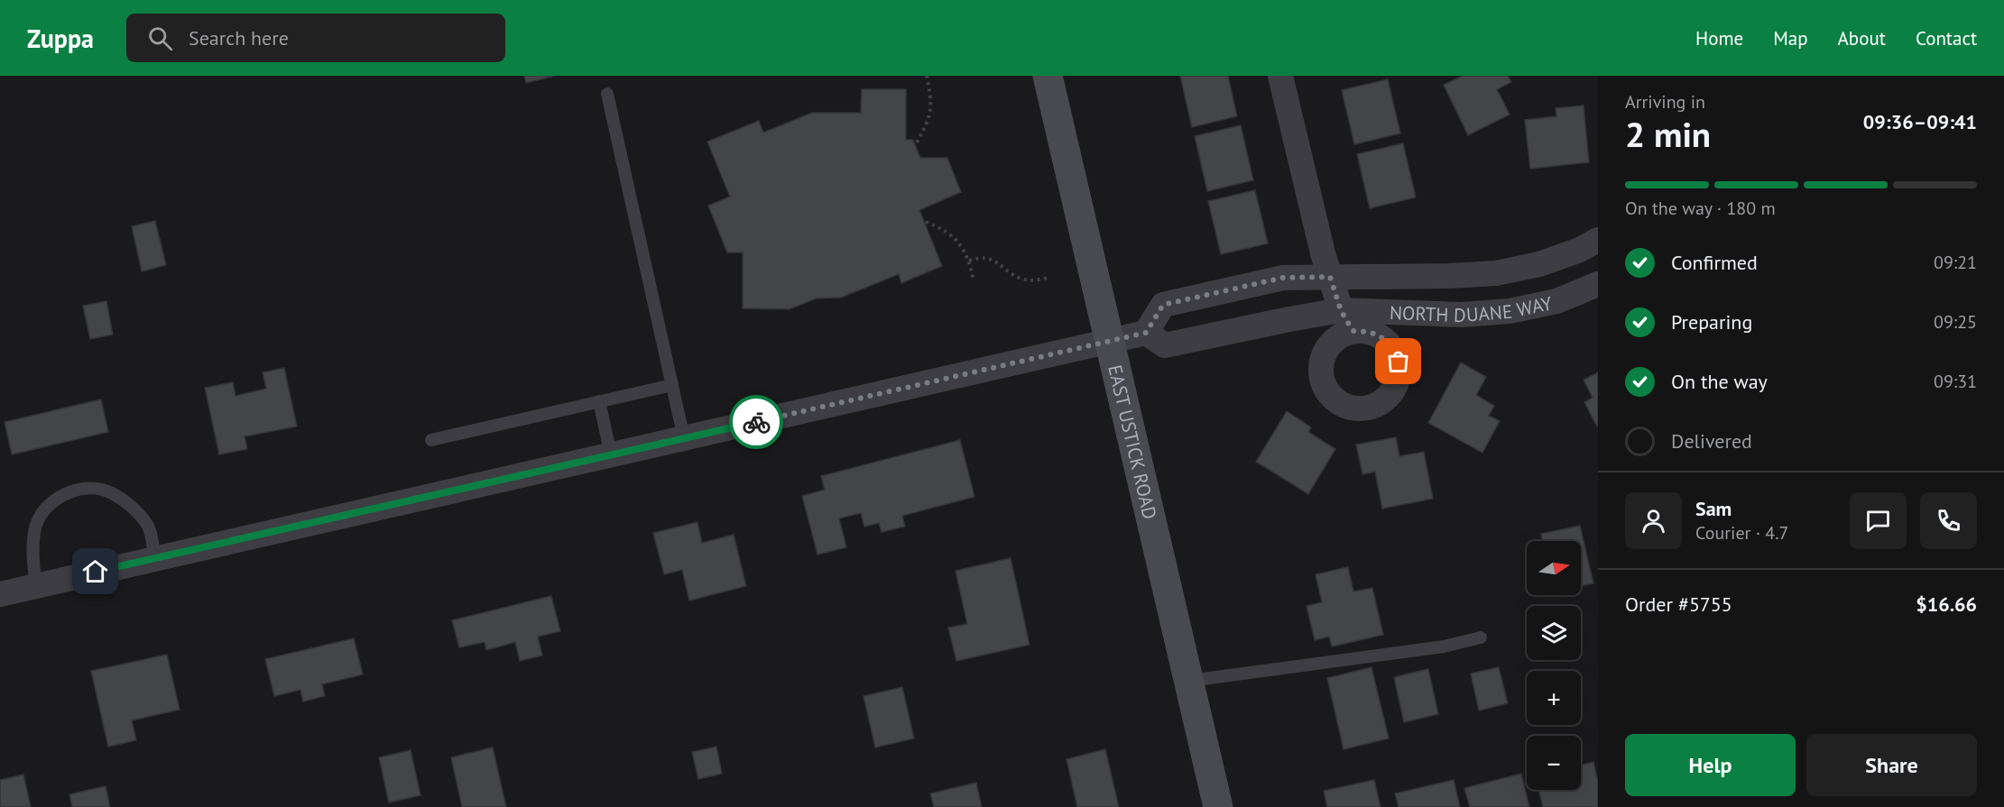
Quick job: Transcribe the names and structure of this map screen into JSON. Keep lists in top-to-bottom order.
{
  "streets": {
    "main road": ["EAST USTICK ROAD"],
    "street": ["NORTH DUANE WAY"]
  },
  "north": "right",
  "page": {
    "header": "Zuppa",
    "search": "Search here",
    "nav": [
      "Home",
      "Map",
      "About",
      "Contact"
    ],
    "heading": ["2 min", "Arriving in", "09:36–09:41"],
    "panel": [
      "Sam",
      "Courier · 4.7",
      "Order #5755",
      "$16.66"
    ],
    "bar": "On the way · 180 m",
    "list": [
      ["Confirmed", "09:21"],
      ["Preparing", "09:25"],
      ["On the way", "09:31"],
      "Delivered"
    ],
    "map_buttons": ["+", "−"],
    "buttons": ["Help", "Share"]
  }
}
